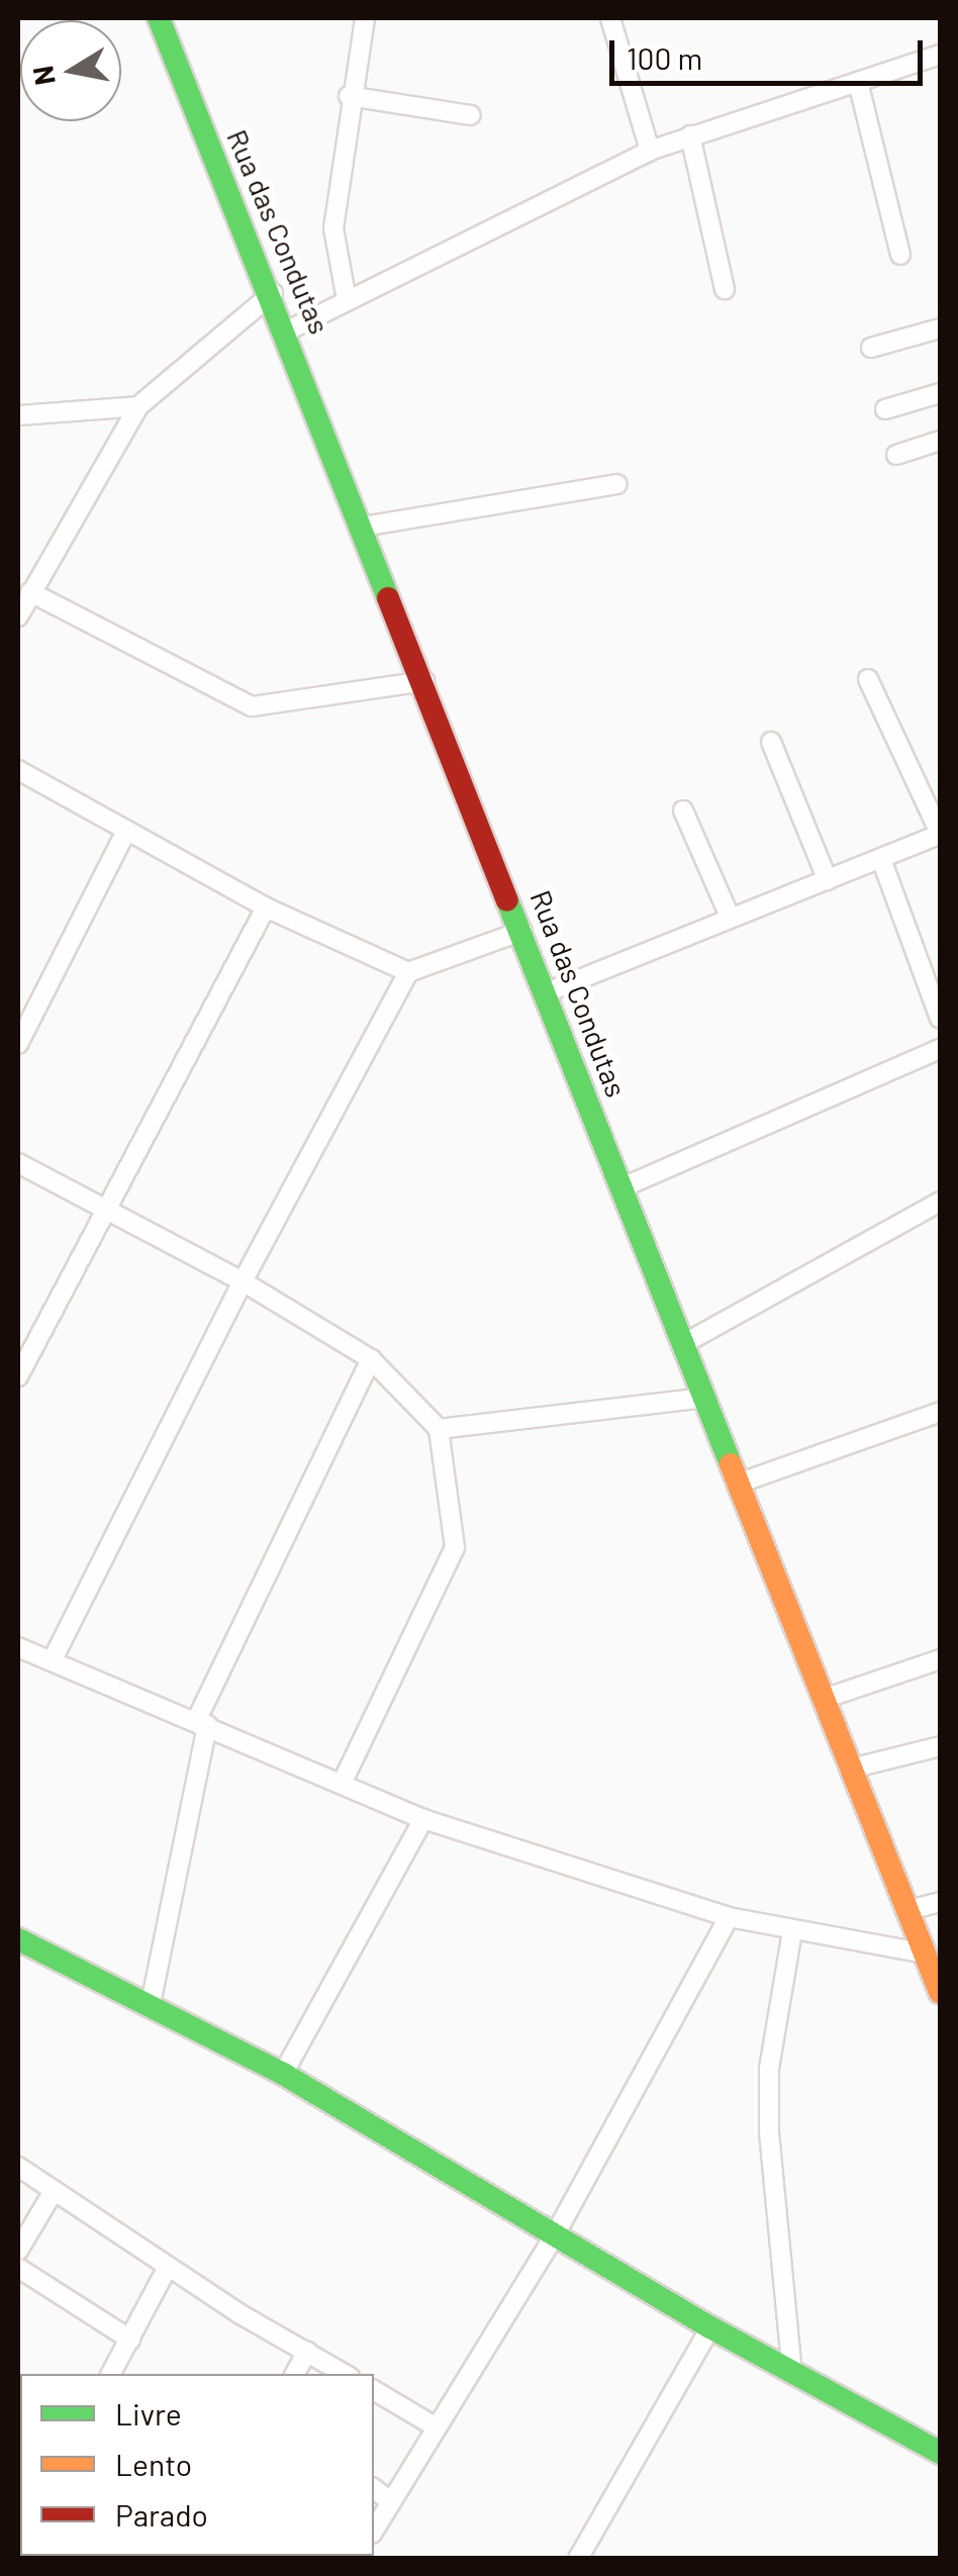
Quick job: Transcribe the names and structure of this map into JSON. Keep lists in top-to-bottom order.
{
  "streets": {
    "street": ["Rua das Condutas"]
  },
  "legend": ["Livre", "Lento", "Parado"],
  "scale_bar": "100 m",
  "north": "left"
}
